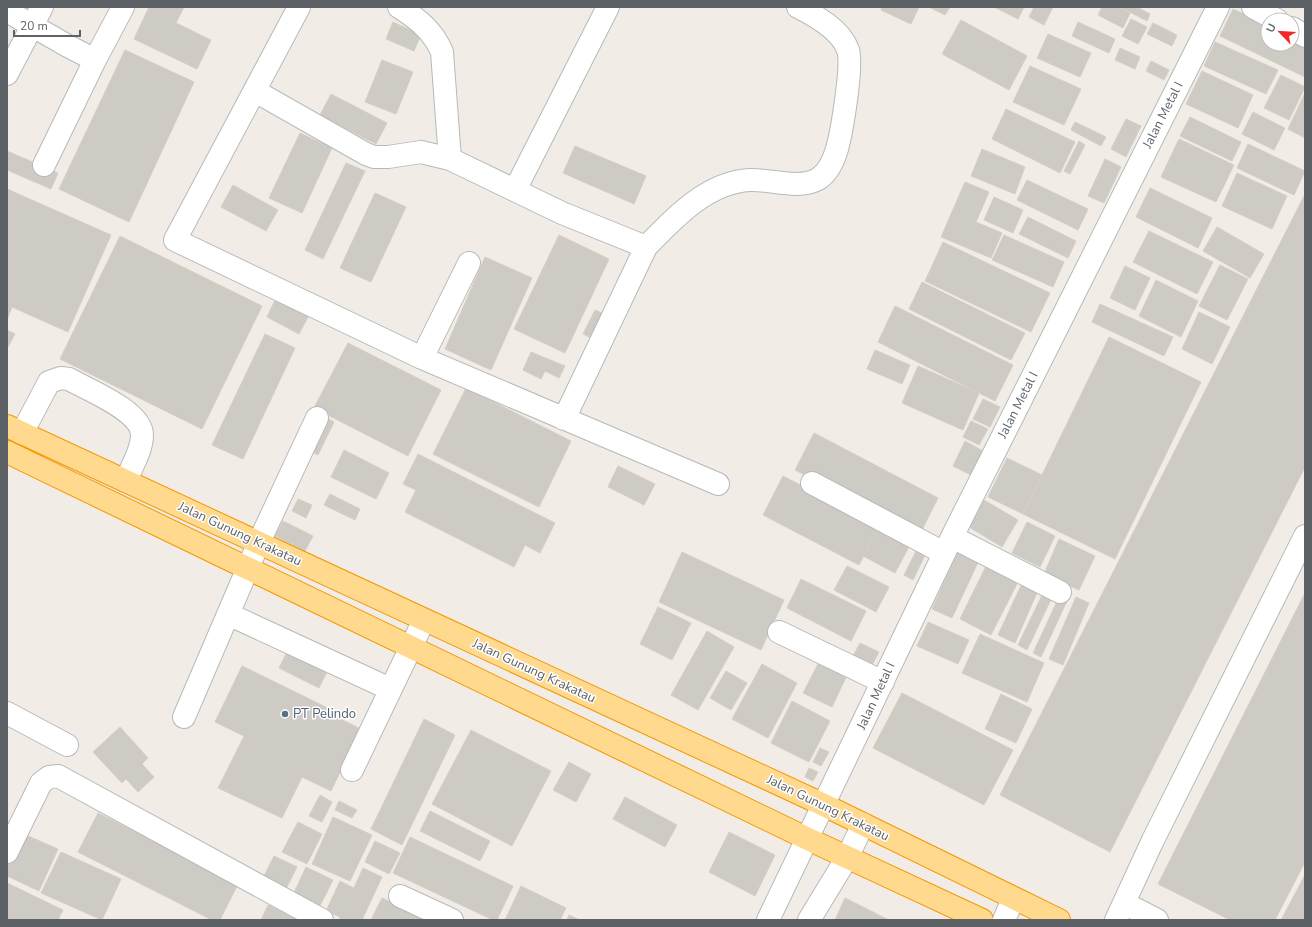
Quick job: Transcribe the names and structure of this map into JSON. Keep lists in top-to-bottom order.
{
  "streets": {
    "highway": ["Jalan Gunung Krakatau"],
    "street": ["Jalan Metal I"]
  },
  "crossings": [
    ["Jalan Metal I", "Jalan Gunung Krakatau"]
  ],
  "places": ["PT Pelindo"],
  "scale_bar": "20 m",
  "north": "top left"
}
